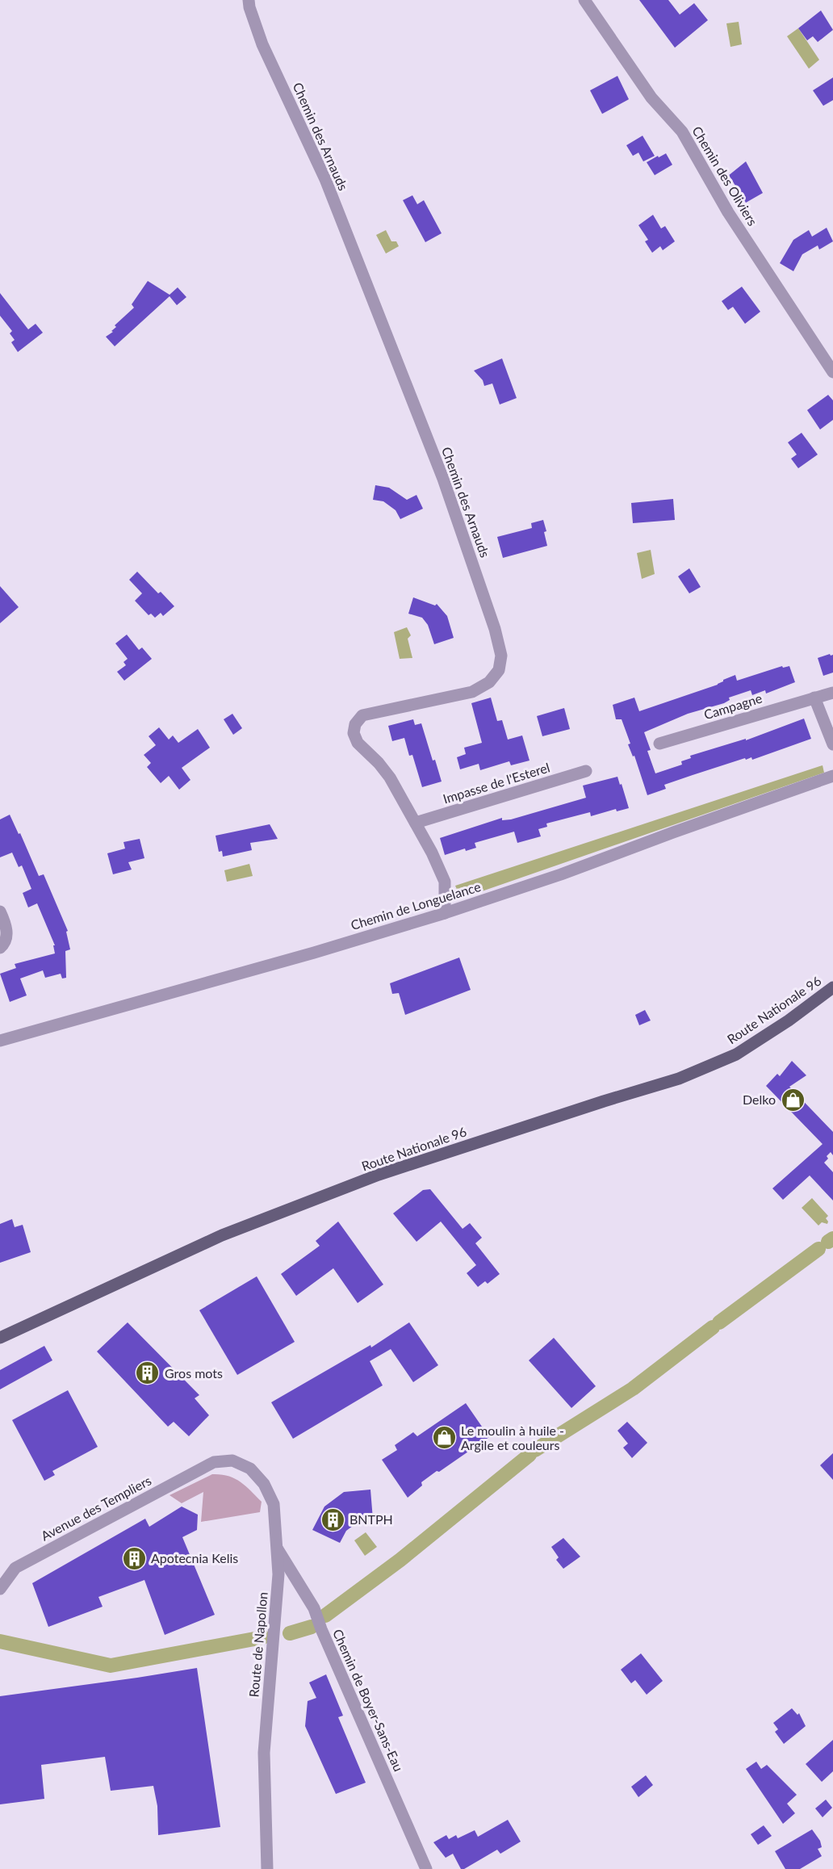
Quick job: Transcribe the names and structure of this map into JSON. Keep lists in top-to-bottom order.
{
  "streets": {
    "main road": ["Route Nationale 96"],
    "street": [
      "Chemin des Arnauds",
      "Chemin des Oliviers",
      "Campagne",
      "Impasse de l'Esterel",
      "Chemin de Longuelance",
      "Avenue des Templiers",
      "Route de Napollon",
      "Chemin de Boyer-Sans-Eau"
    ]
  },
  "crossings": [
    ["Chemin des Arnauds", "Impasse de l'Esterel"],
    ["Chemin des Arnauds", "Chemin de Longuelance"],
    ["Avenue des Templiers", "Route de Napollon"],
    ["Route de Napollon", "Chemin de Boyer-Sans-Eau"]
  ],
  "places": {
    "shop": ["Delko", "Le moulin à huile - Argile et couleurs"],
    "building": ["Gros mots", "BNTPH", "Apotecnia Kelis"]
  }
}
